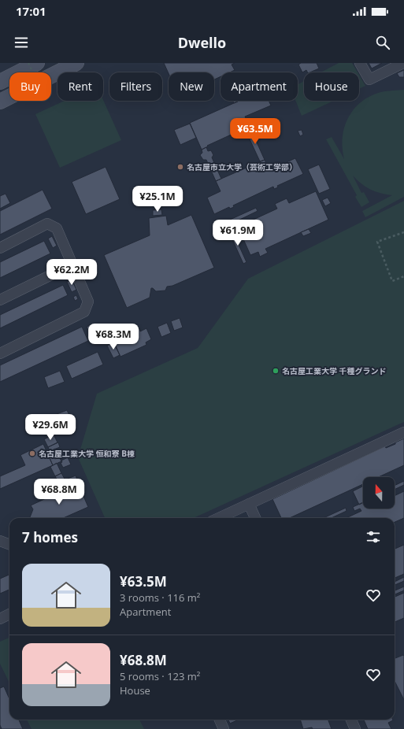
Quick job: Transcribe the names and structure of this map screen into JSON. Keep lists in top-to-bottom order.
{
  "places": ["名古屋市立大学（芸術工学部）", "名古屋工業大学 千種グランド", "名古屋工業大学 恒和寮 B棟"],
  "north": "top",
  "page": {
    "status": "17:01",
    "header": "Dwello",
    "chip": [
      "Buy",
      "Rent",
      "Filters",
      "New",
      "Apartment",
      "House"
    ],
    "price": [
      "¥63.5M",
      "¥25.1M",
      "¥61.9M",
      "¥62.2M",
      "¥68.3M",
      "¥29.6M",
      "¥68.8M"
    ],
    "heading": "7 homes",
    "list": [
      {
        "name": "¥63.5M",
        "note": "3 rooms · 116 m² · Apartment"
      },
      {
        "name": "¥68.8M",
        "note": "5 rooms · 123 m² · House"
      }
    ]
  }
}
